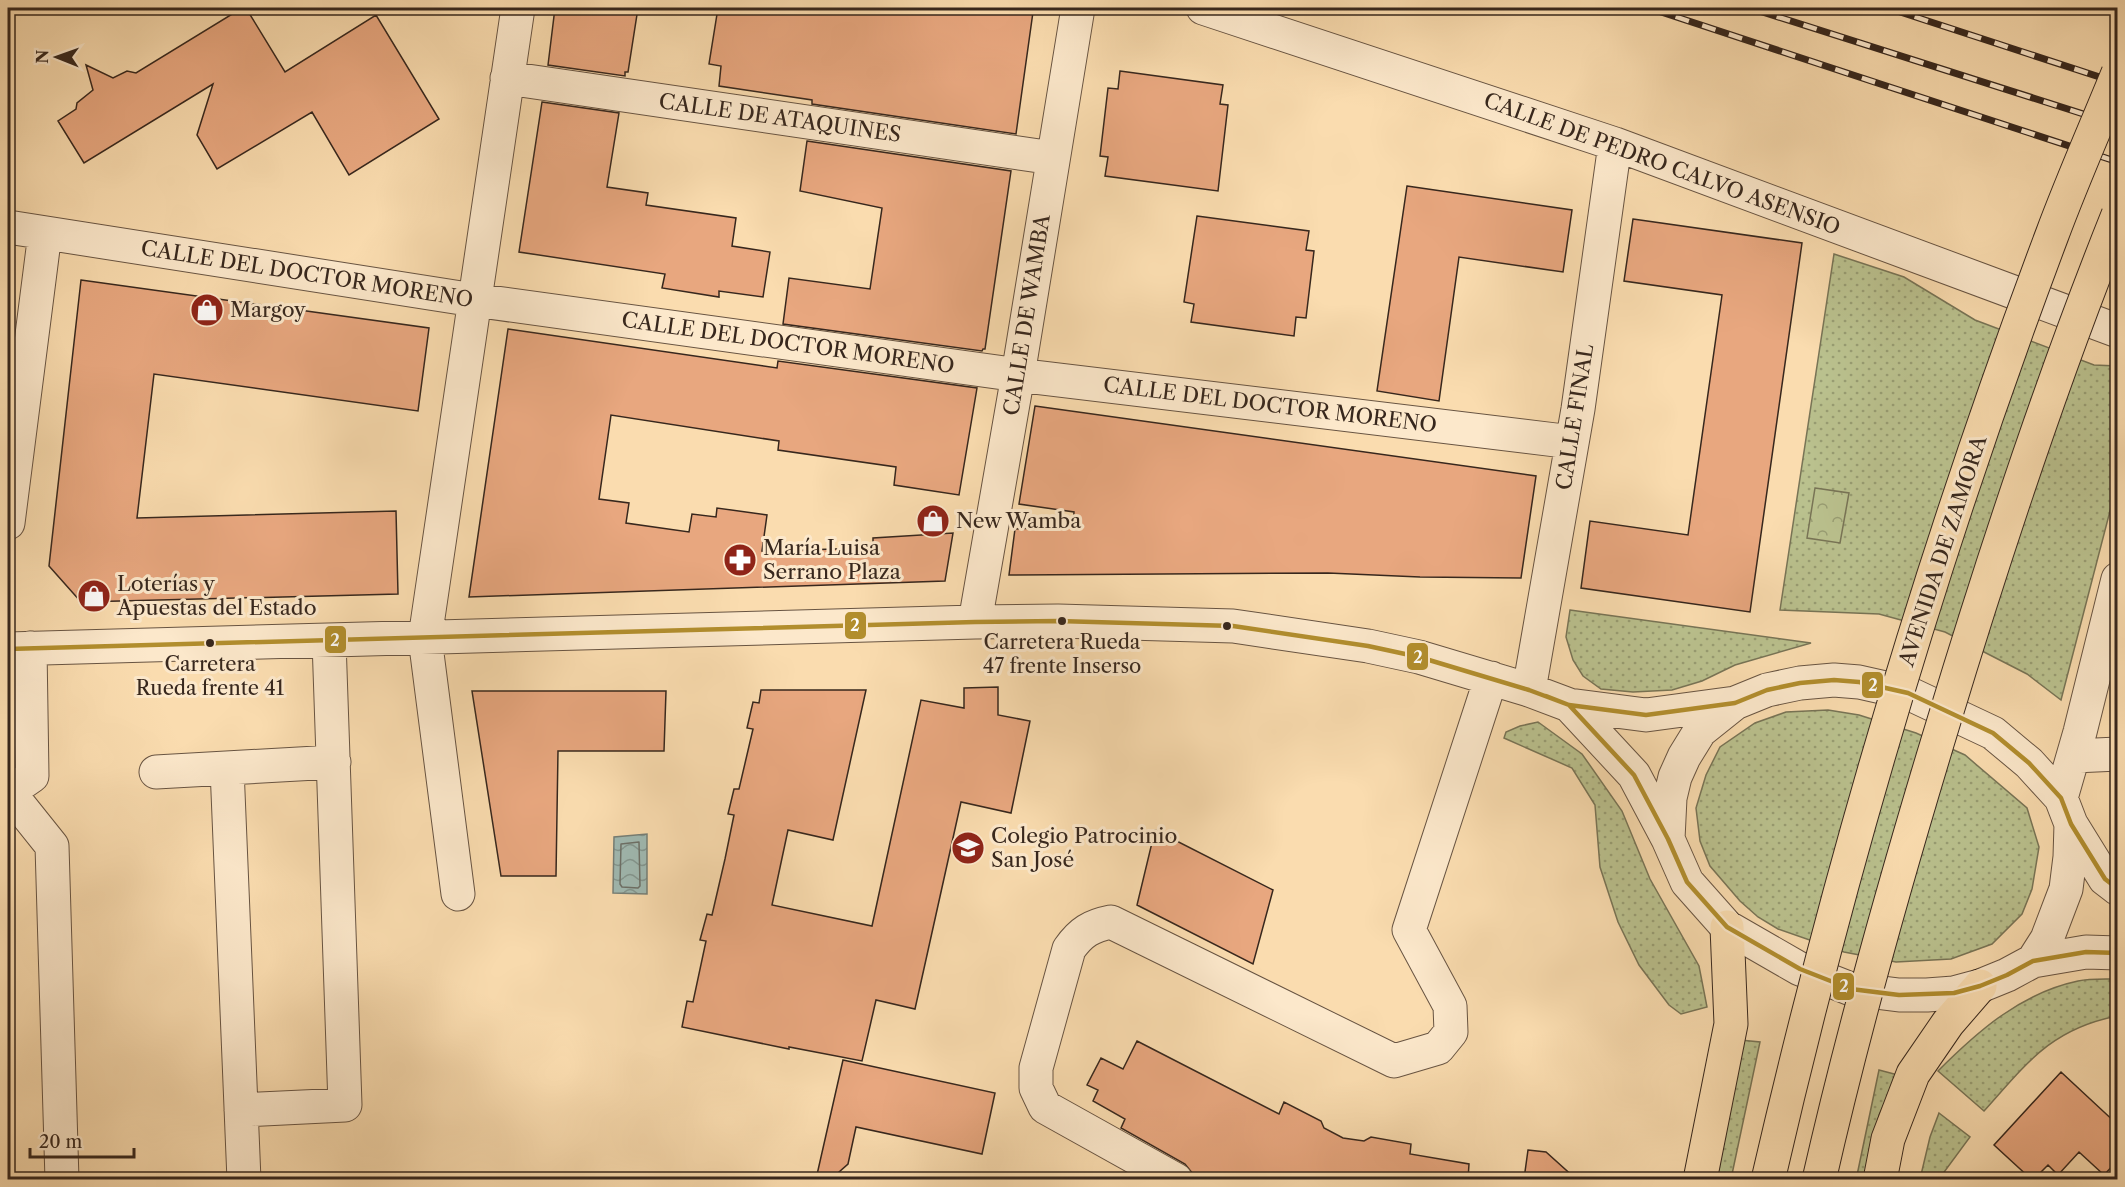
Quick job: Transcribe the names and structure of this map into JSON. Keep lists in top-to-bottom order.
{
  "streets": {
    "highway": ["AVENIDA DE ZAMORA"],
    "street": [
      "CALLE DE ATAQUINES",
      "CALLE DE PEDRO CALVO ASENSIO",
      "CALLE DEL DOCTOR MORENO",
      "CALLE DE WAMBA",
      "CALLE FINAL"
    ]
  },
  "crossings": [
    ["CALLE DE ATAQUINES", "CALLE DE WAMBA"],
    ["CALLE DE PEDRO CALVO ASENSIO", "CALLE FINAL"],
    ["CALLE DEL DOCTOR MORENO", "CALLE DE WAMBA"],
    ["CALLE DEL DOCTOR MORENO", "CALLE FINAL"]
  ],
  "places": {
    "shop": ["Margoy", "New Wamba", "Loterías y Apuestas del Estado"],
    "pharmacy": ["María Luisa Serrano Plaza"],
    "other": ["Carretera Rueda 47 frente Inserso", "Carretera Rueda frente 41"],
    "school or university": ["Colegio Patrocinio San José"]
  },
  "lines": ["transit line 2"],
  "scale_bar": "20 m",
  "north": "left"
}
